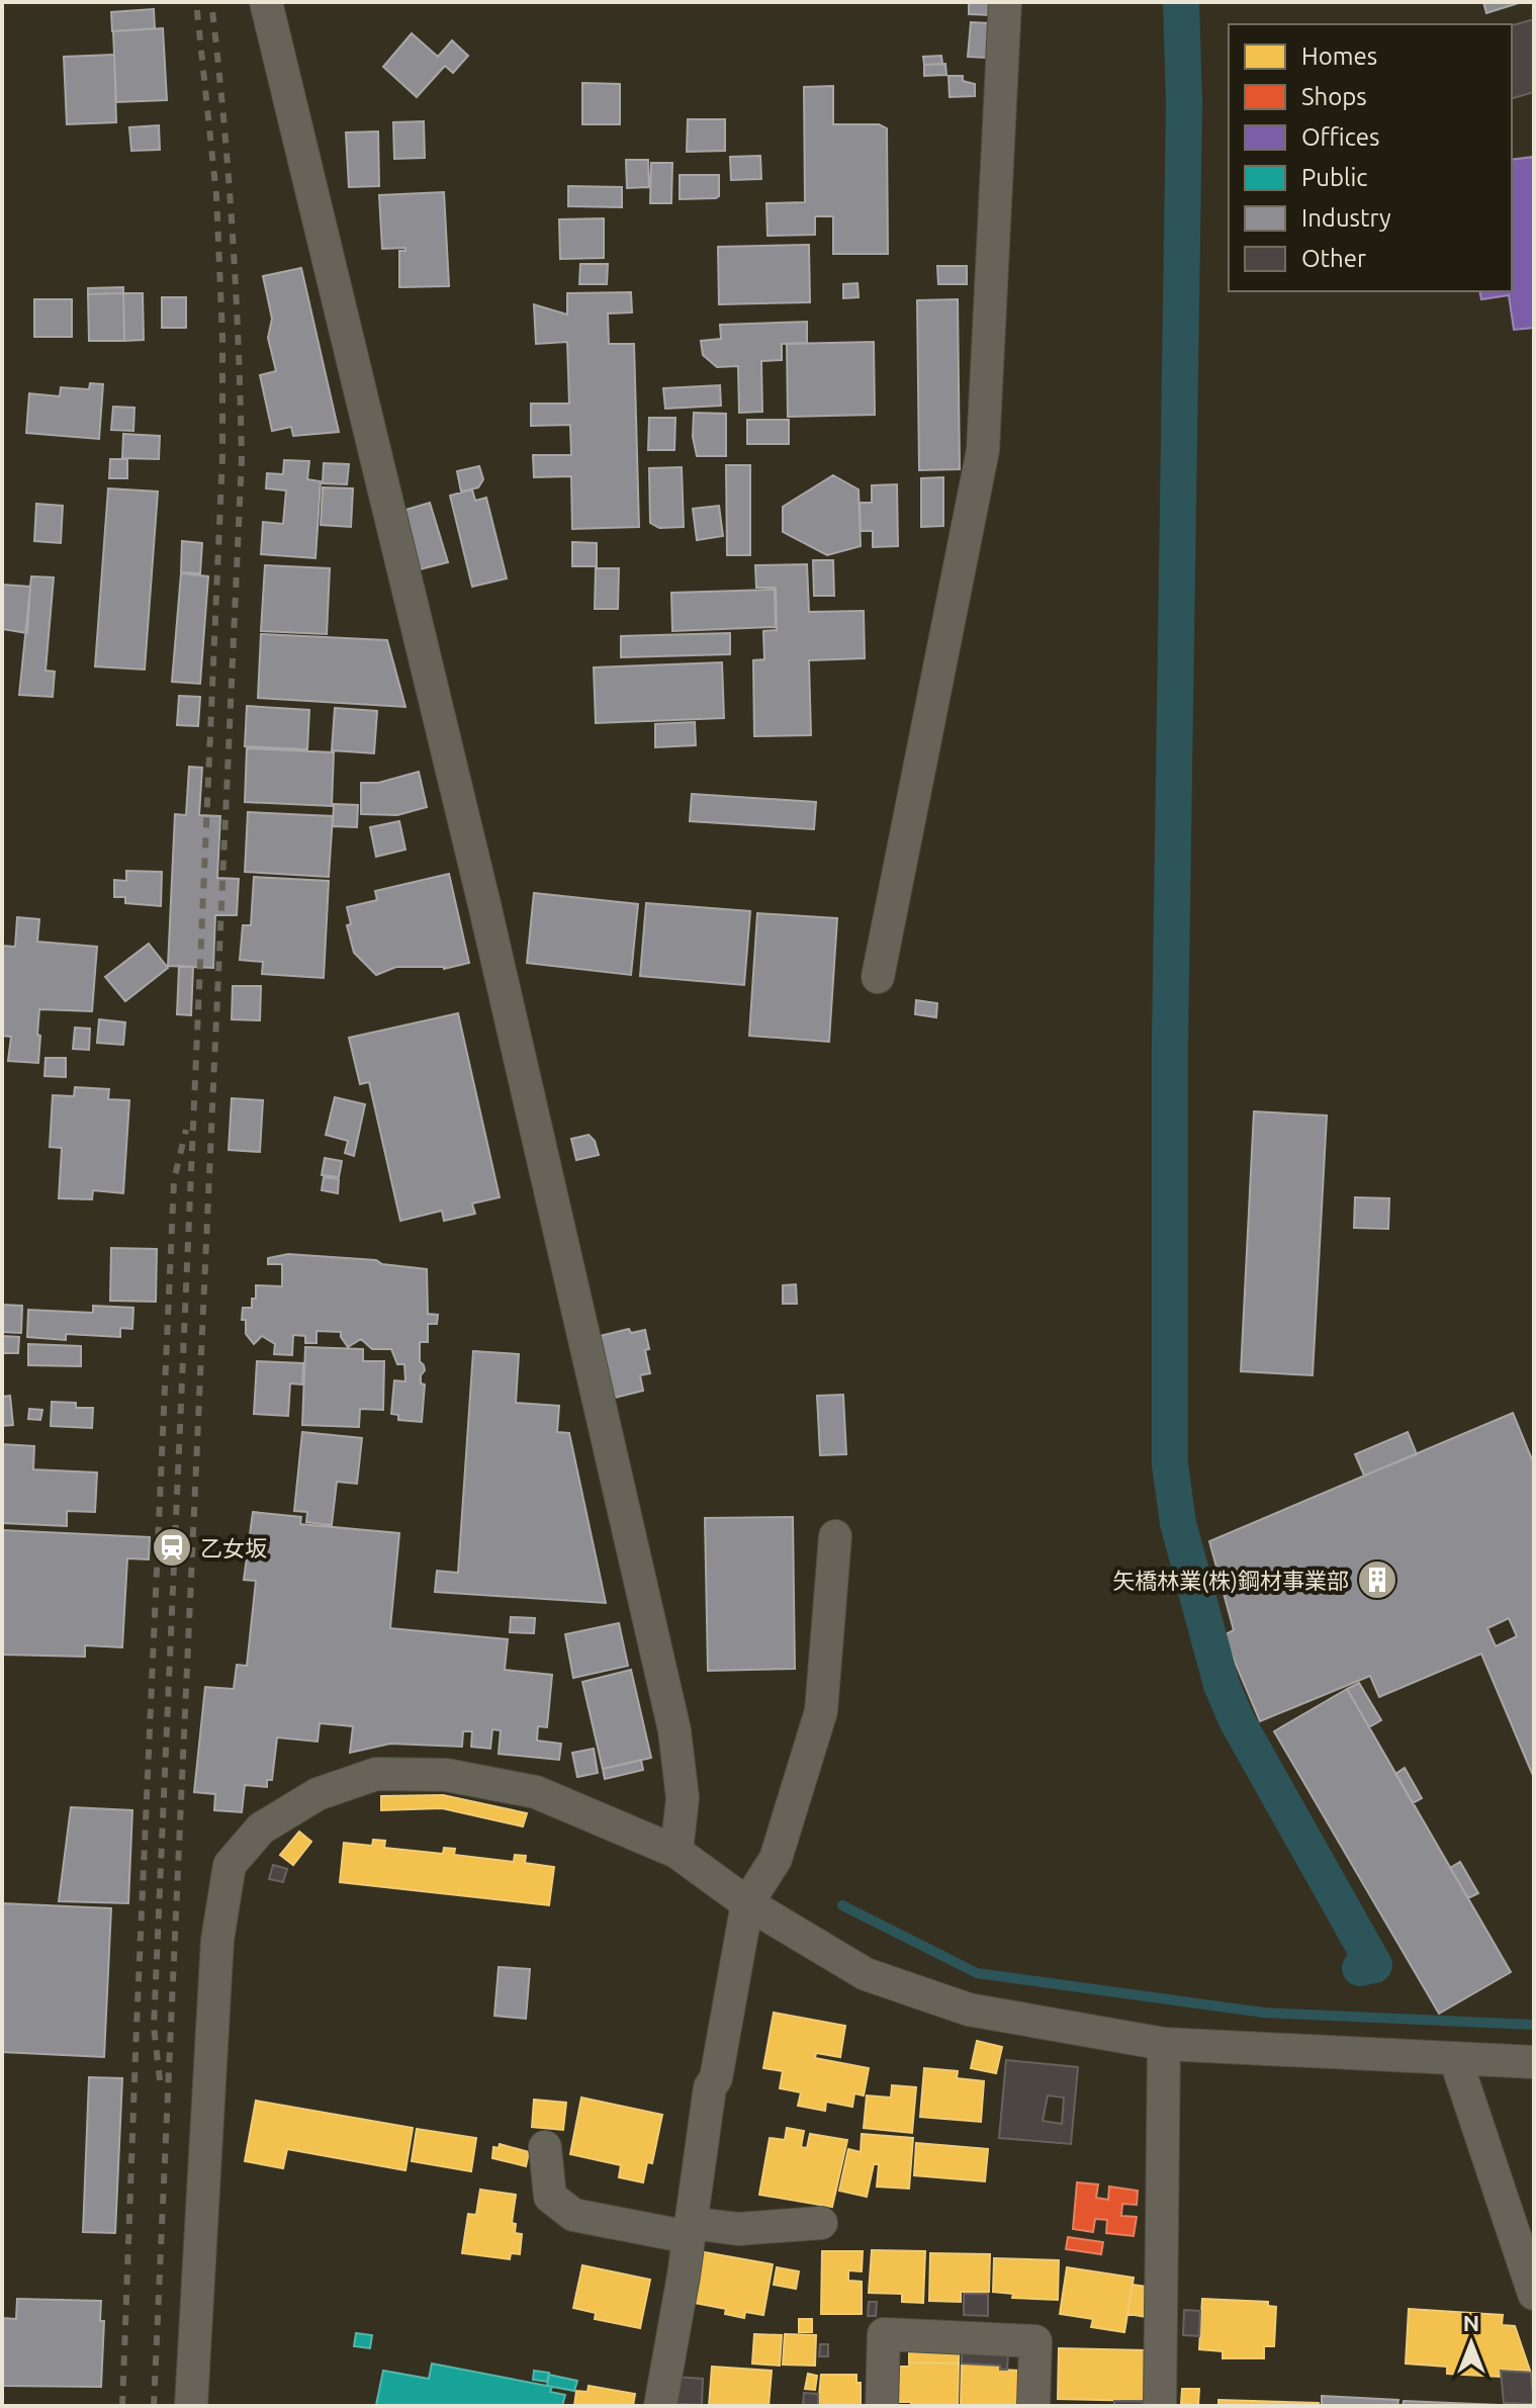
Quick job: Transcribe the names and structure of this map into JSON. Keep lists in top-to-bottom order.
{
  "places": {
    "station": ["乙女坂"],
    "building": ["矢橋林業(株)鋼材事業部"]
  },
  "legend": [
    "Homes",
    "Shops",
    "Offices",
    "Public",
    "Industry",
    "Other"
  ],
  "north": "top"
}
